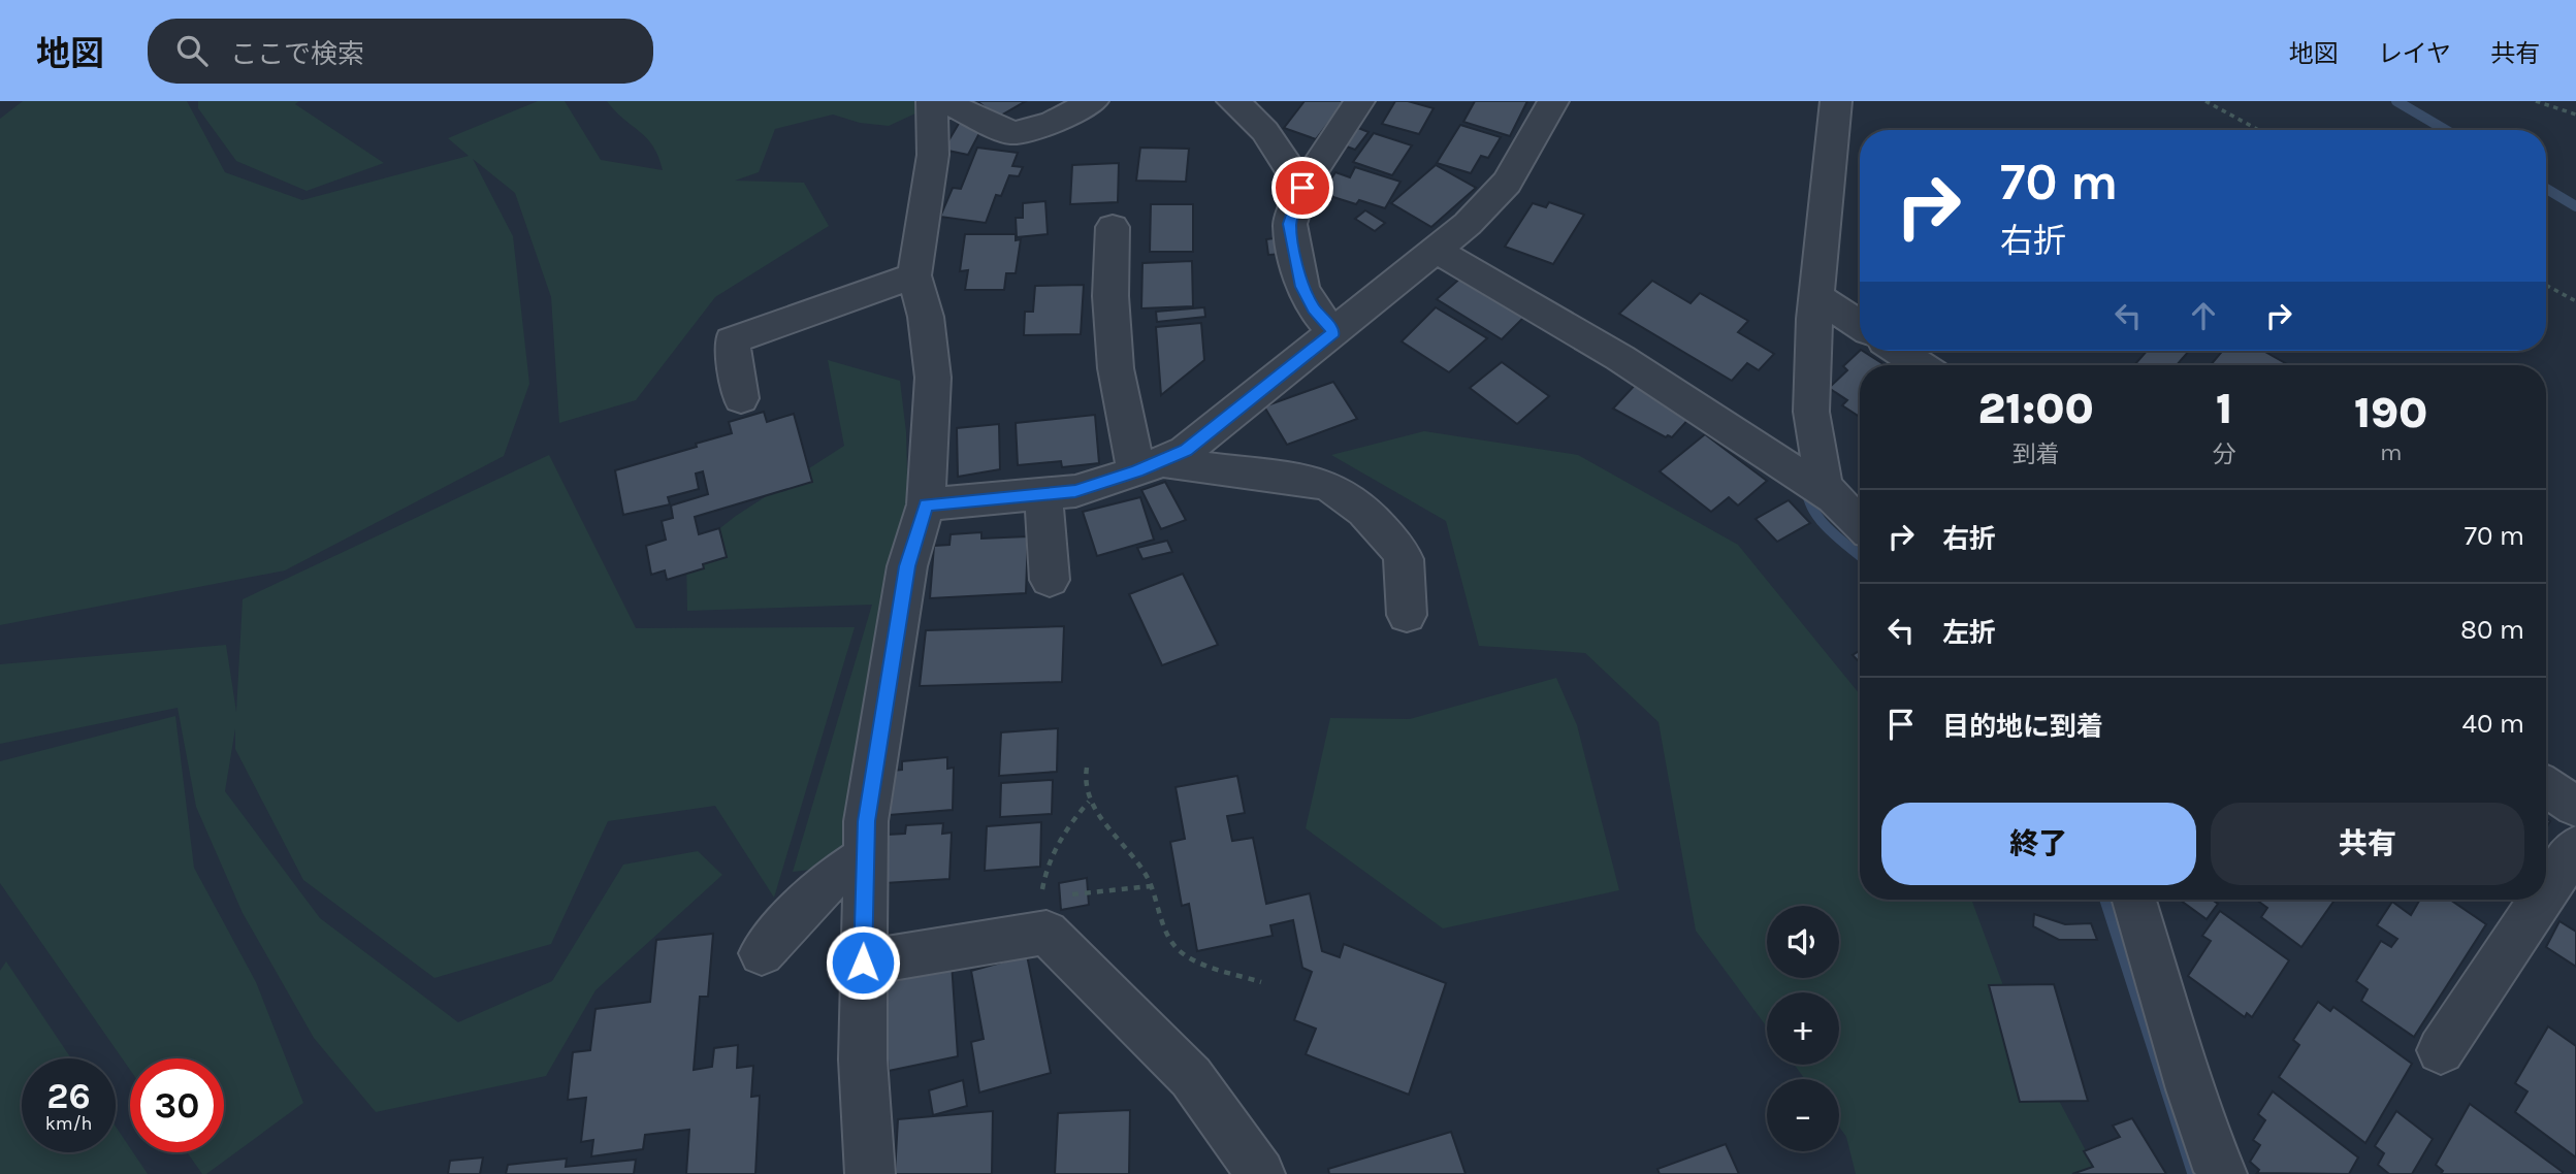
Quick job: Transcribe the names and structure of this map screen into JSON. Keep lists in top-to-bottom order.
{
  "page": {
    "header": "地図",
    "search": "ここで検索",
    "nav": ["地図", "レイヤ", "共有"],
    "turn": ["70 m", "右折"],
    "eta": [
      "21:00",
      "到着",
      "1",
      "分",
      "190",
      "m"
    ],
    "list": [
      {
        "name": "右折",
        "value": "70 m"
      },
      {
        "name": "左折",
        "value": "80 m"
      },
      {
        "name": "目的地に到着",
        "value": "40 m"
      }
    ],
    "buttons": ["終了", "共有"],
    "map_buttons": ["+", "−"],
    "speed": "26 km/h",
    "limit": "30"
  }
}
